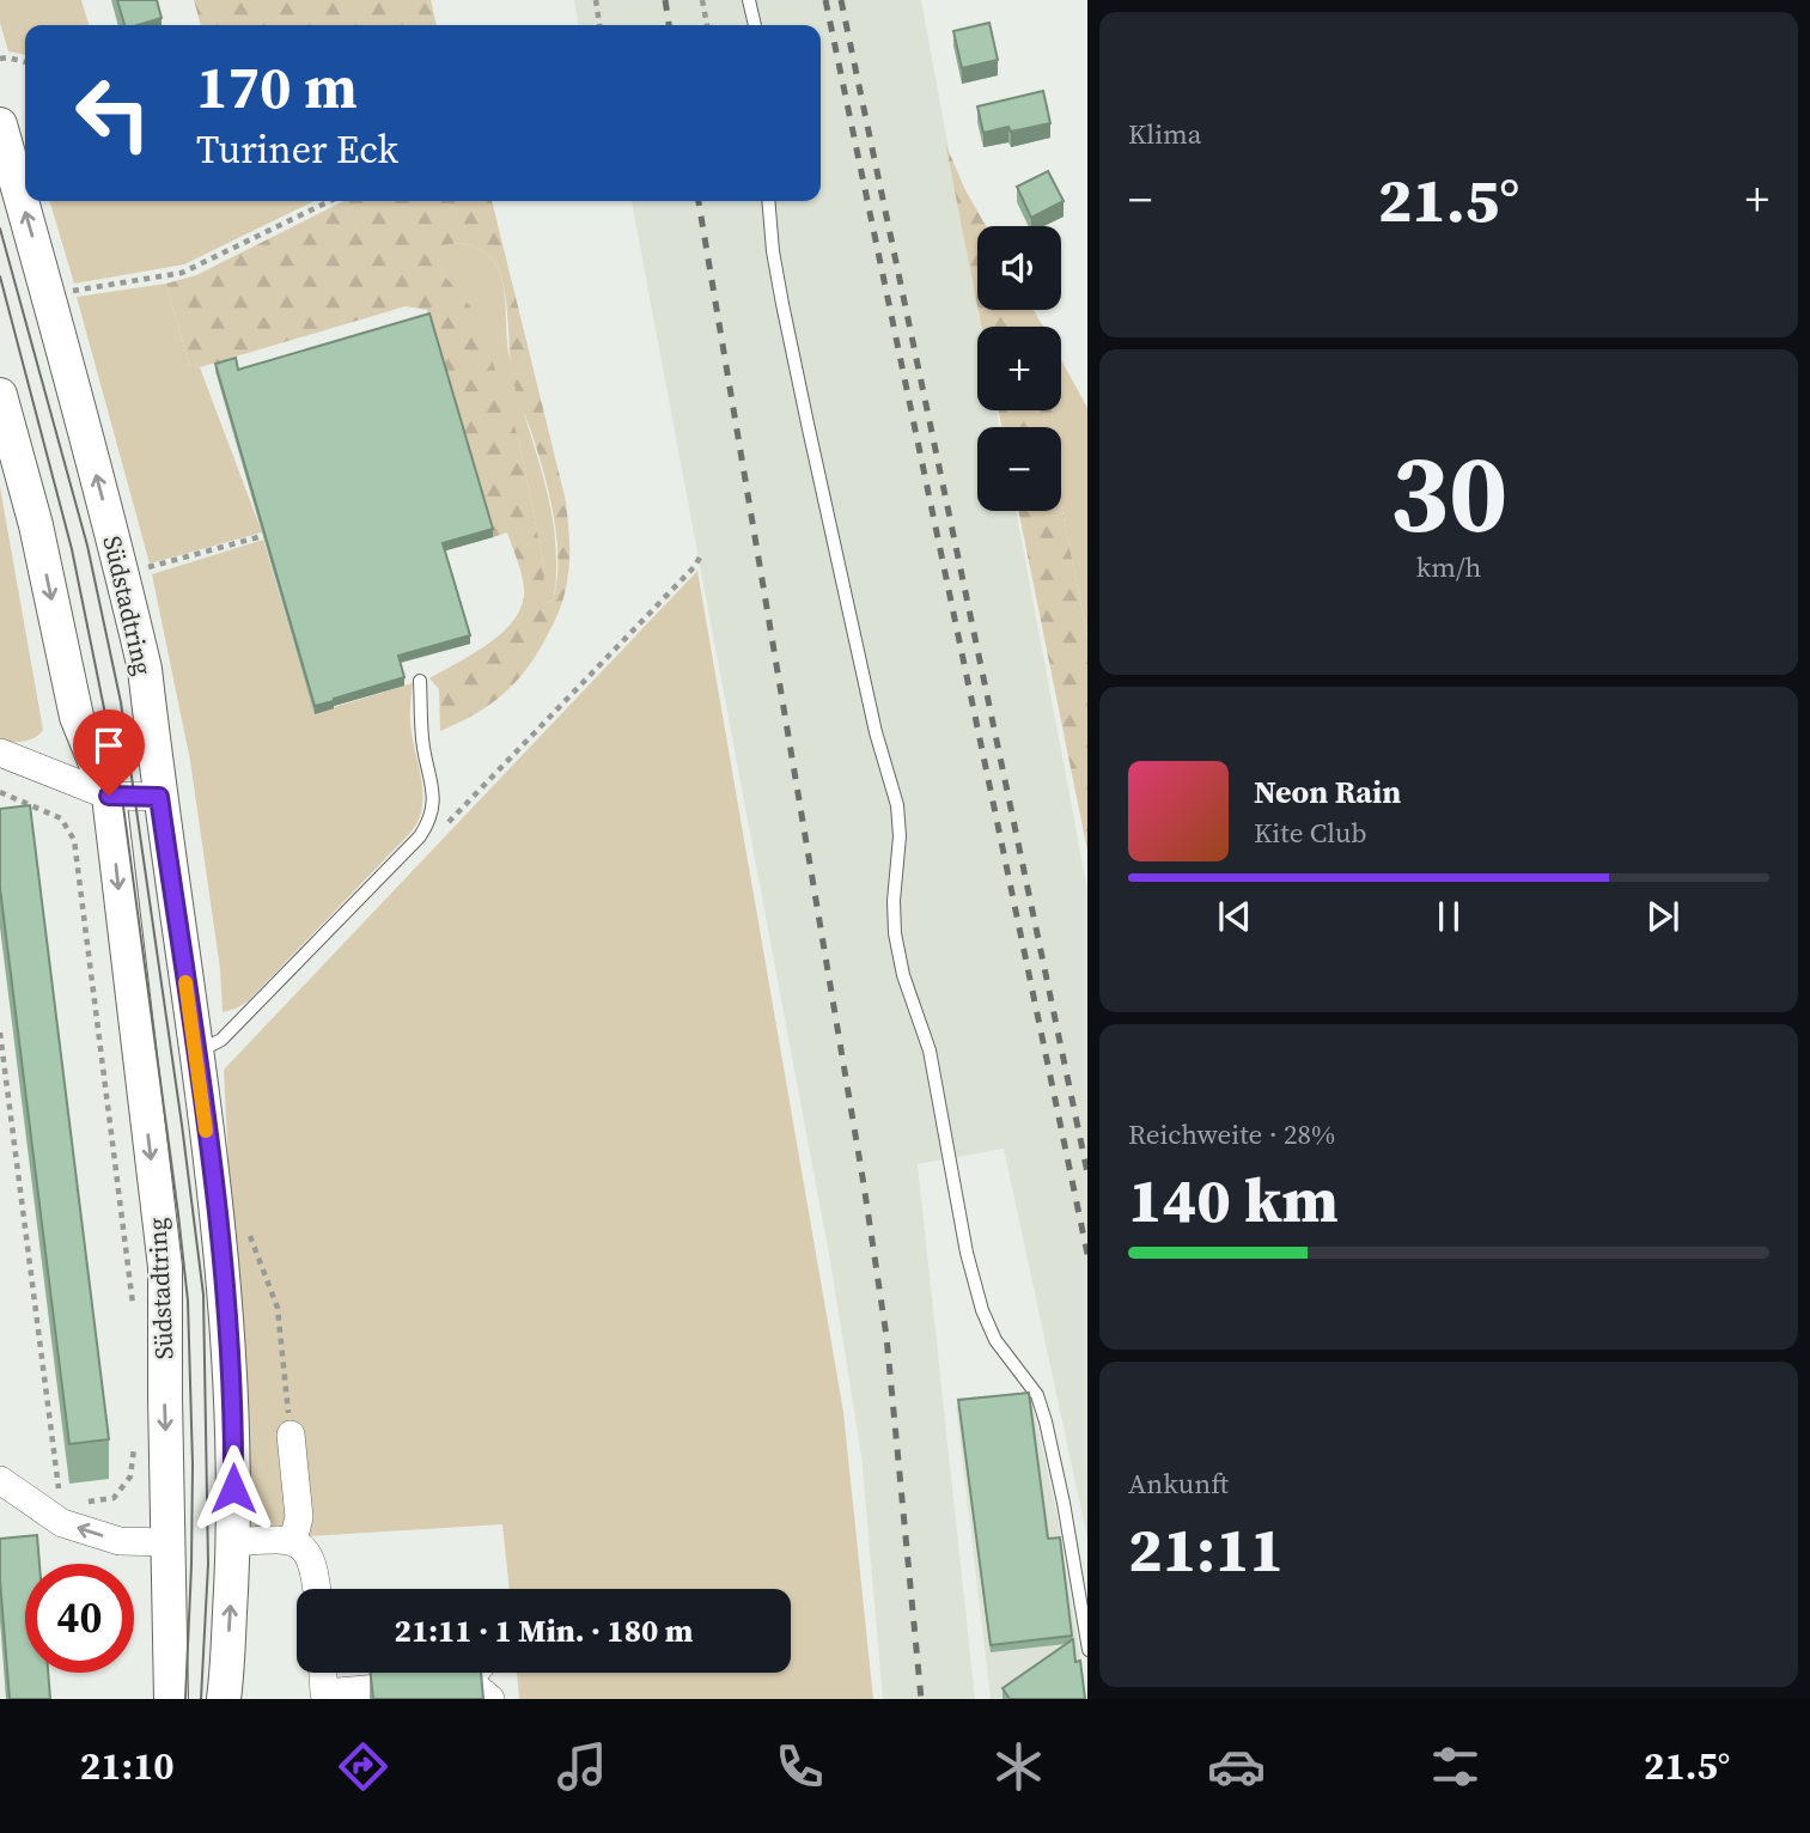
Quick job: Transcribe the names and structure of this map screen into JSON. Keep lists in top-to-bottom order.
{
  "streets": {
    "street": ["Südstadtring"]
  },
  "page": {
    "tile": [
      "Klima",
      ["30", "km/h"],
      ["Reichweite · 28%", "140 km"],
      ["Ankunft", "21:11"]
    ],
    "turn": ["170 m", "Turiner Eck"],
    "heat": ["−", "21.5°", "+"],
    "map_buttons": ["+", "−"],
    "song": ["Neon Rain", "Kite Club"],
    "limit": "40",
    "trip": "21:11 · 1 Min. · 180 m",
    "tabs": ["21:10", "21.5°"]
  }
}
